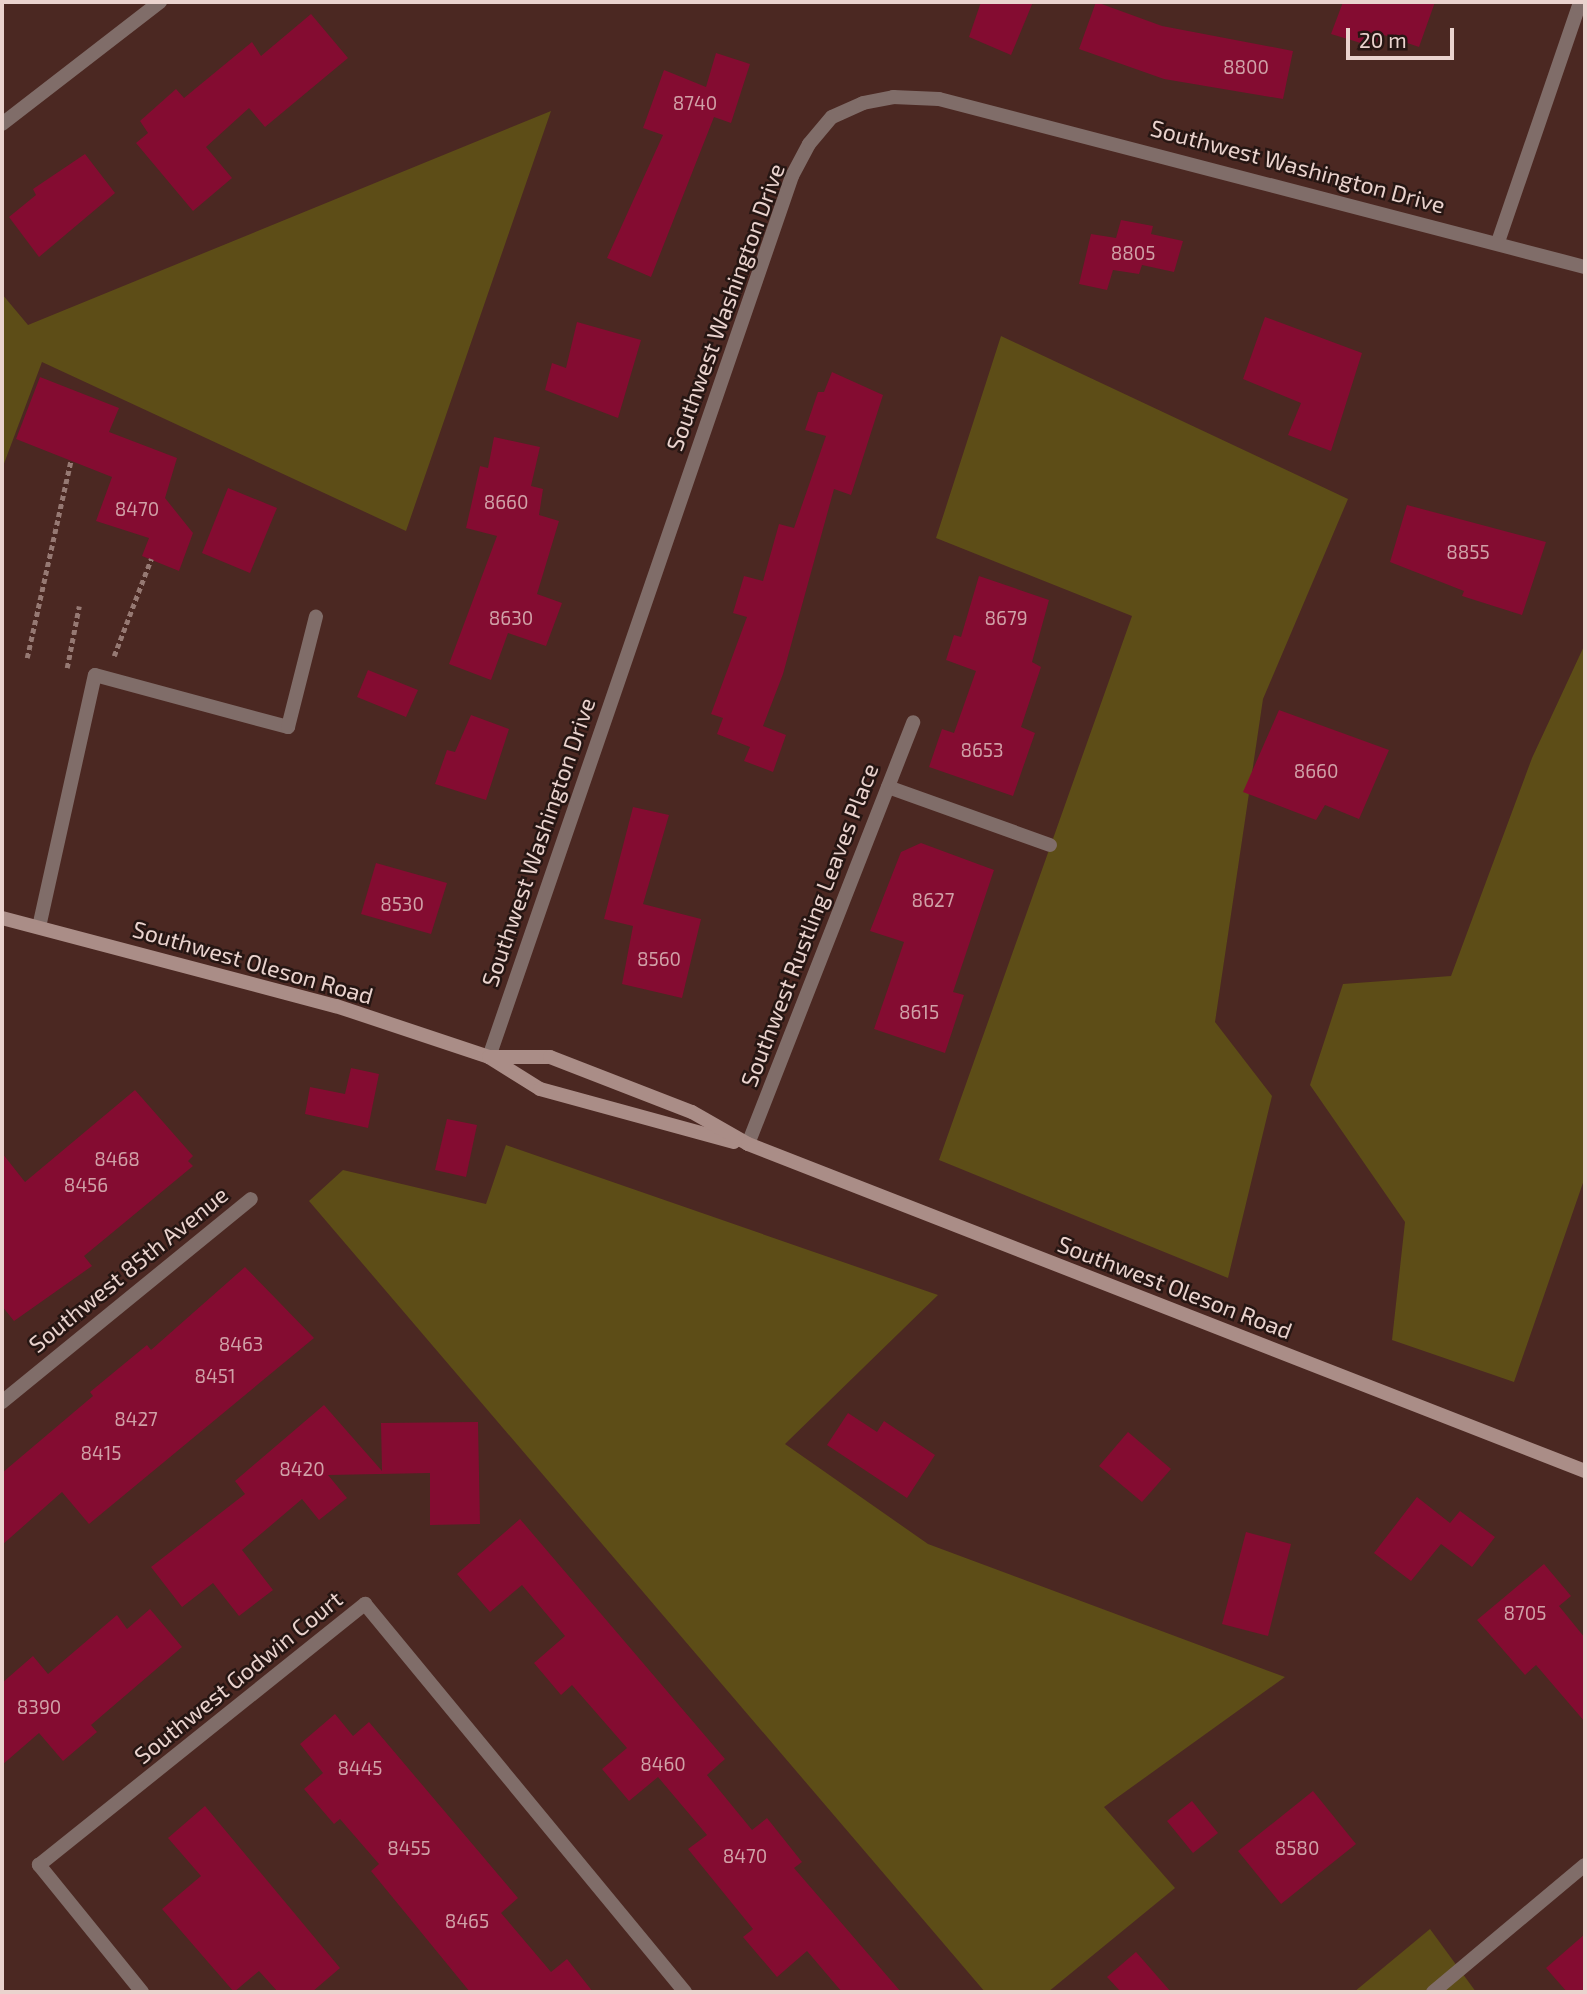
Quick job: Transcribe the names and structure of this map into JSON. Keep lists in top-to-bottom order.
{
  "streets": {
    "main road": ["Southwest Oleson Road"],
    "street": [
      "Southwest Washington Drive",
      "Southwest Rustling Leaves Place",
      "Southwest 85th Avenue",
      "Southwest Godwin Court"
    ]
  },
  "crossings": [
    ["Southwest Washington Drive", "Southwest Oleson Road"],
    ["Southwest Rustling Leaves Place", "Southwest Oleson Road"]
  ],
  "house_numbers": [
    "8800",
    "8740",
    "8805",
    "8660",
    "8470",
    "8855",
    "8630",
    "8679",
    "8653",
    "8660",
    "8627",
    "8530",
    "8560",
    "8615",
    "8468",
    "8456",
    "8463",
    "8451",
    "8427",
    "8415",
    "8420",
    "8705",
    "8390",
    "8460",
    "8445",
    "8455",
    "8580",
    "8470",
    "8465"
  ],
  "scale_bar": "20 m"
}
